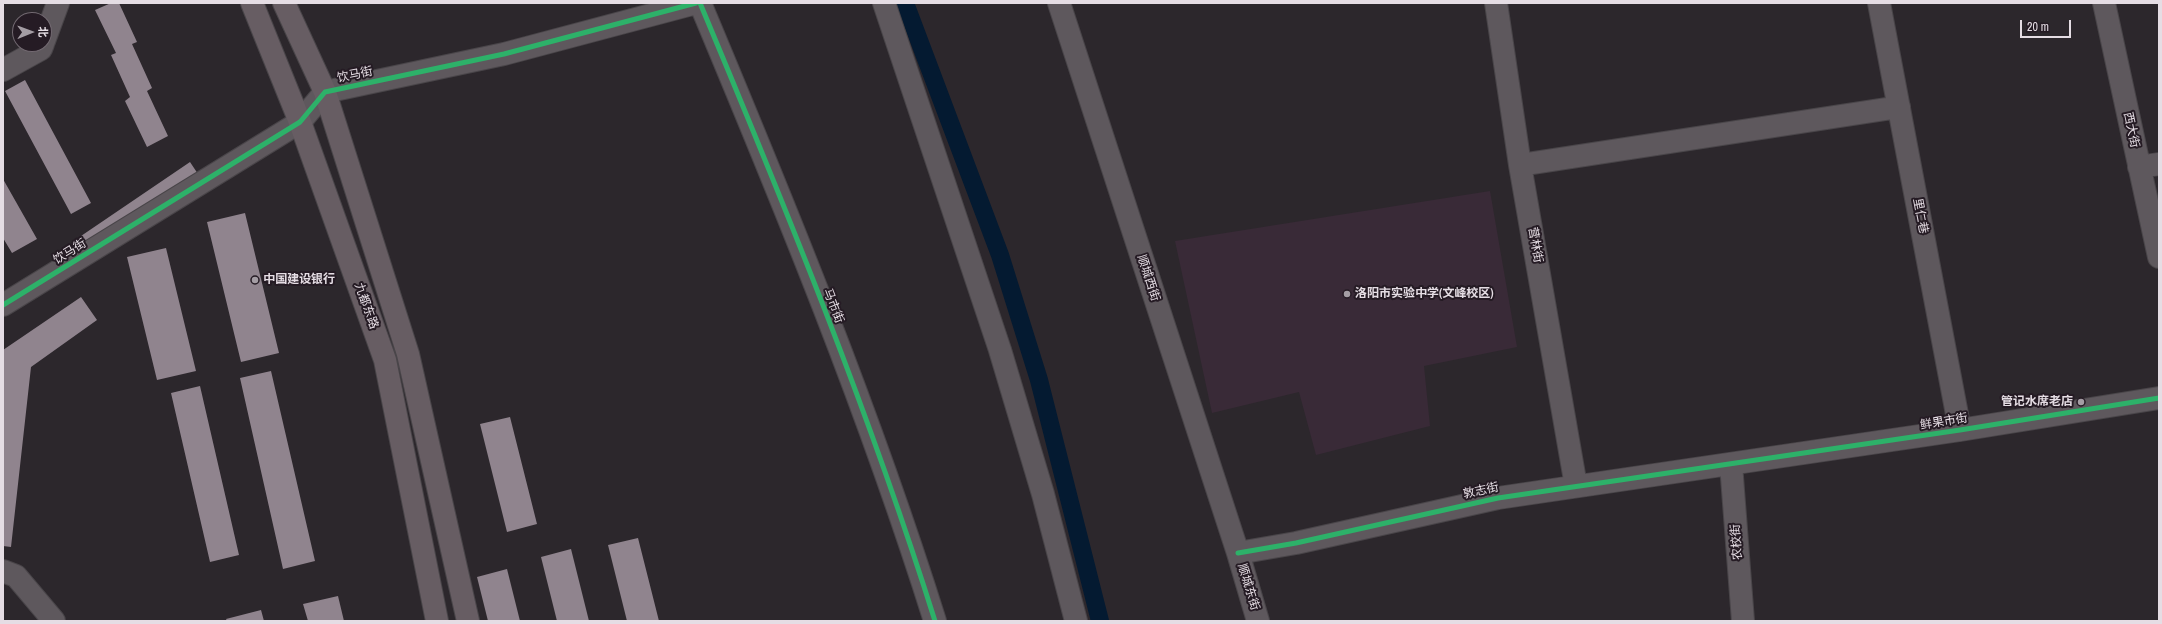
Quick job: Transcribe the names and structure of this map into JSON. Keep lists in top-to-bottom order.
{
  "streets": {
    "highway": ["九都东路"],
    "street": [
      "饮马街",
      "西大街",
      "里仁巷",
      "营林街",
      "顺城西街",
      "马市街",
      "鲜果市街",
      "敦志街",
      "农校街",
      "顺城东街"
    ]
  },
  "crossings": [
    ["饮马街", "九都东路"],
    ["里仁巷", "鲜果市街"],
    ["营林街", "敦志街"],
    ["顺城西街", "敦志街"],
    ["顺城西街", "顺城东街"],
    ["鲜果市街", "敦志街"],
    ["鲜果市街", "农校街"],
    ["敦志街", "农校街"],
    ["敦志街", "顺城东街"]
  ],
  "places": ["中国建设银行", "洛阳市实验中学(文峰校区)", "管记水席老店"],
  "scale_bar": "20 m",
  "north": "right"
}
